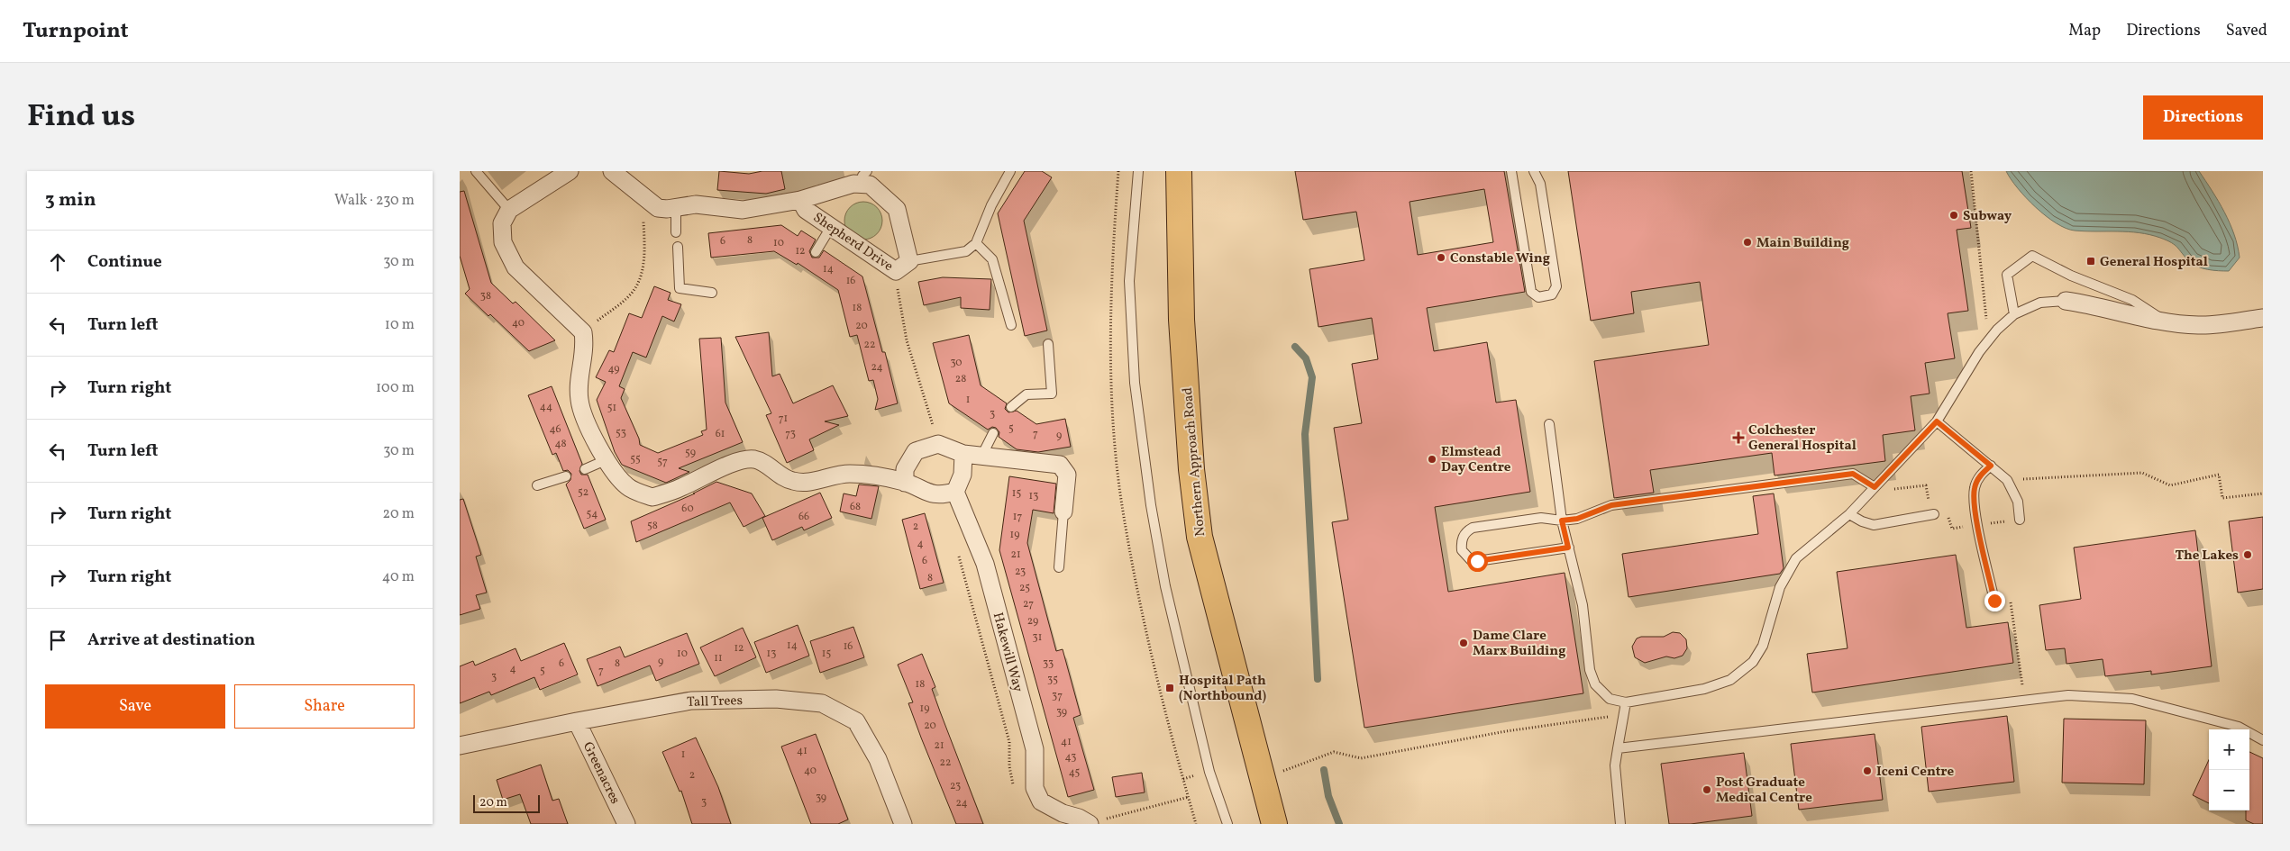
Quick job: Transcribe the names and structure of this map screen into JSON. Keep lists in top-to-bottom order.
{
  "streets": {
    "main road": ["Northern Approach Road"],
    "street": [
      "Shepherd Drive",
      "Hakewill Way",
      "Tall Trees",
      "Greenacres"
    ]
  },
  "crossings": [
    ["Tall Trees", "Greenacres"]
  ],
  "places": {
    "other": [
      "Subway",
      "Main Building",
      "Constable Wing",
      "Elmstead Day Centre",
      "The Lakes",
      "Dame Clare Marx Building",
      "Iceni Centre",
      "Post Graduate Medical Centre"
    ],
    "transit": ["General Hospital", "Hospital Path (Northbound)"],
    "health": ["Colchester General Hospital"]
  },
  "house_numbers": [
    "8",
    "6",
    "10",
    "12",
    "14",
    "16",
    "38",
    "18",
    "40",
    "20",
    "22",
    "30",
    "24",
    "49",
    "28",
    "1",
    "44",
    "51",
    "3",
    "71",
    "5",
    "46",
    "53",
    "61",
    "73",
    "7",
    "9",
    "48",
    "59",
    "55",
    "57",
    "52",
    "15",
    "13",
    "68",
    "60",
    "54",
    "66",
    "17",
    "58",
    "2",
    "19",
    "4",
    "21",
    "6",
    "23",
    "8",
    "25",
    "27",
    "29",
    "31",
    "14",
    "16",
    "12",
    "10",
    "13",
    "15",
    "11",
    "9",
    "6",
    "8",
    "33",
    "4",
    "5",
    "7",
    "3",
    "35",
    "18",
    "37",
    "19",
    "39",
    "20",
    "41",
    "21",
    "41",
    "1",
    "43",
    "22",
    "40",
    "45",
    "2",
    "23",
    "39",
    "3",
    "24"
  ],
  "scale_bar": "20 m",
  "page": {
    "header": "Turnpoint",
    "nav": ["Map", "Directions", "Saved"],
    "title": "Find us",
    "buttons": [
      "Directions",
      ["Save", "Share"]
    ],
    "heading": ["3 min", "Walk · 230 m"],
    "list": [
      ["Continue", "30 m"],
      ["Turn left", "10 m"],
      ["Turn right", "100 m"],
      ["Turn left", "30 m"],
      ["Turn right", "20 m"],
      ["Turn right", "40 m"],
      "Arrive at destination"
    ],
    "map_buttons": ["+", "−"],
    "scale": "20 m"
  }
}
